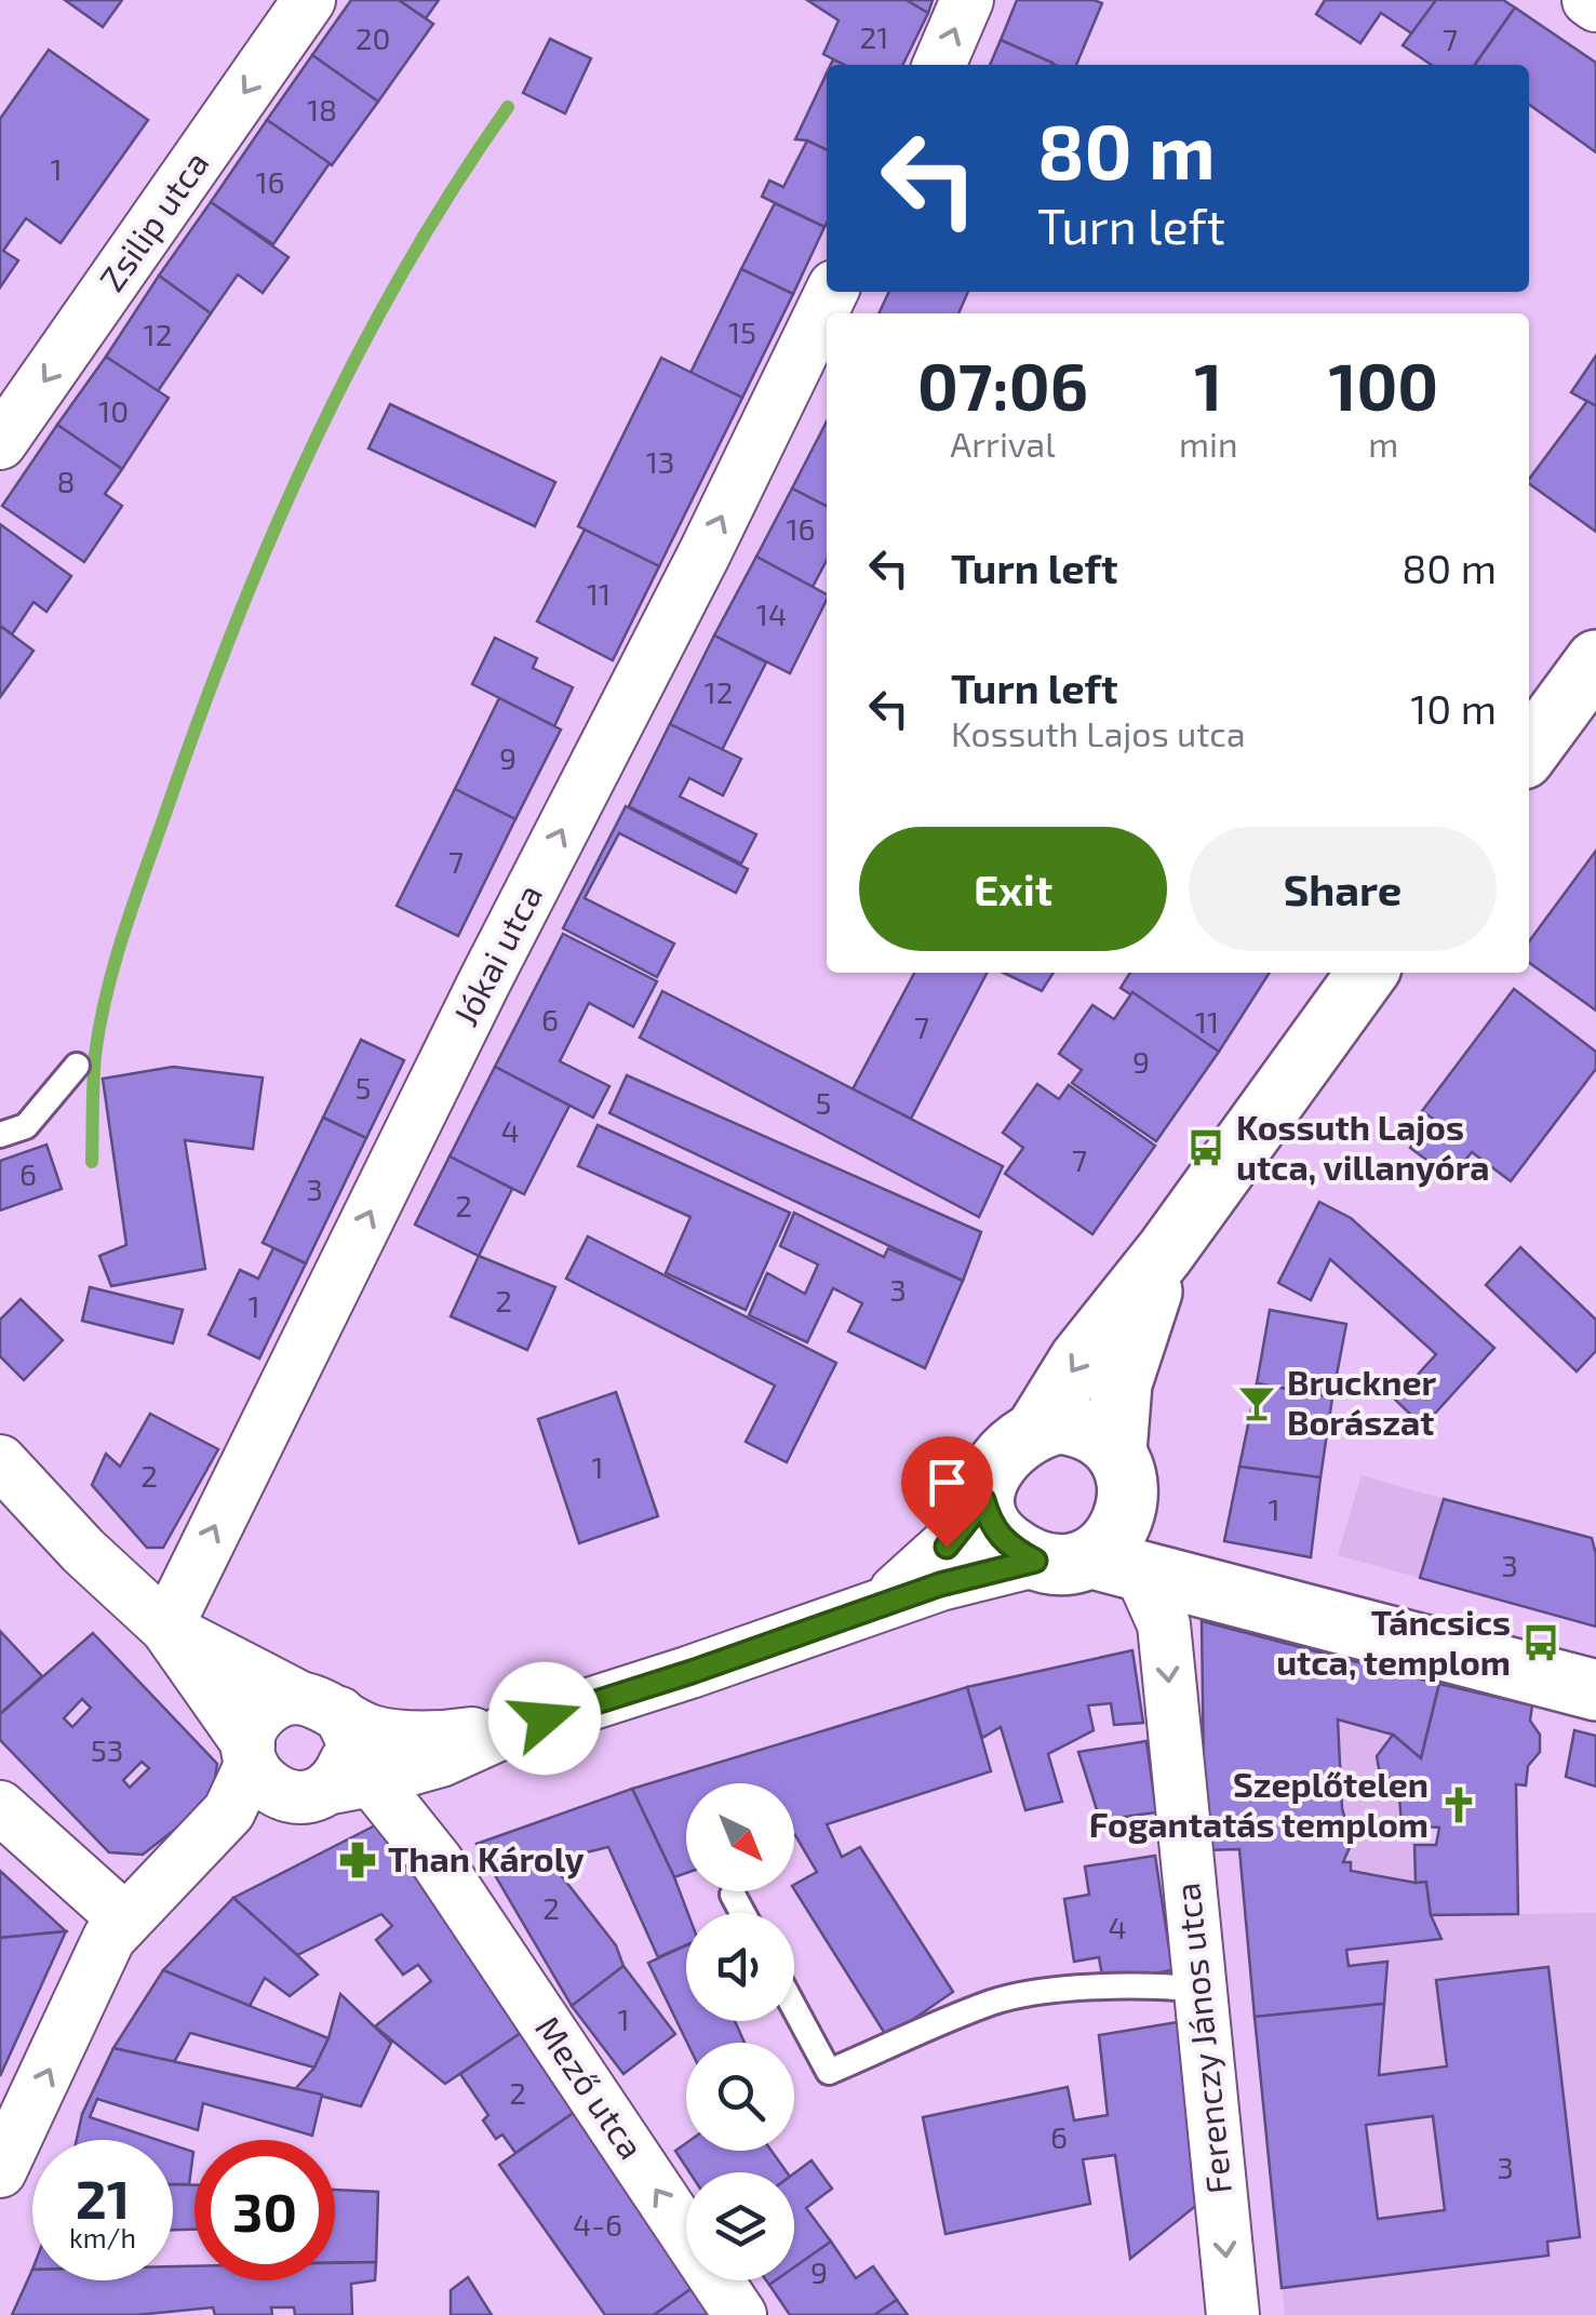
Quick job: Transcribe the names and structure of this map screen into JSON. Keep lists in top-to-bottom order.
{
  "streets": {
    "street": [
      "Zsilip utca",
      "Jókai utca",
      "Ferenczy János utca",
      "Mező utca"
    ]
  },
  "one_way": [
    "Zsilip utca",
    "Jókai utca",
    "Ferenczy János utca",
    "Mező utca"
  ],
  "places": {
    "bus stop": ["Kossuth Lajos utca, villanyóra", "Táncsics utca, templom"],
    "bar": ["Bruckner Borászat"],
    "church": ["Szeplőtelen Fogantatás templom"],
    "pharmacy": ["Than Károly"]
  },
  "house_numbers": [
    "21",
    "20",
    "7",
    "18",
    "1",
    "16",
    "15",
    "12",
    "10",
    "13",
    "8",
    "16",
    "11",
    "14",
    "12",
    "9",
    "7",
    "6",
    "11",
    "7",
    "9",
    "5",
    "5",
    "4",
    "7",
    "6",
    "3",
    "2",
    "3",
    "2",
    "1",
    "1",
    "2",
    "1",
    "3",
    "53",
    "2",
    "4",
    "1",
    "2",
    "6",
    "3",
    "4-6",
    "9"
  ],
  "north": "bottom right",
  "page": {
    "turn": ["80 m", "Turn left"],
    "eta": [
      "07:06",
      "Arrival",
      "1",
      "min",
      "100",
      "m"
    ],
    "list": [
      {
        "name": "Turn left",
        "value": "80 m"
      },
      {
        "name": "Turn left",
        "note": "Kossuth Lajos utca",
        "value": "10 m"
      }
    ],
    "buttons": ["Exit", "Share"],
    "speed": "21 km/h",
    "limit": "30"
  }
}
